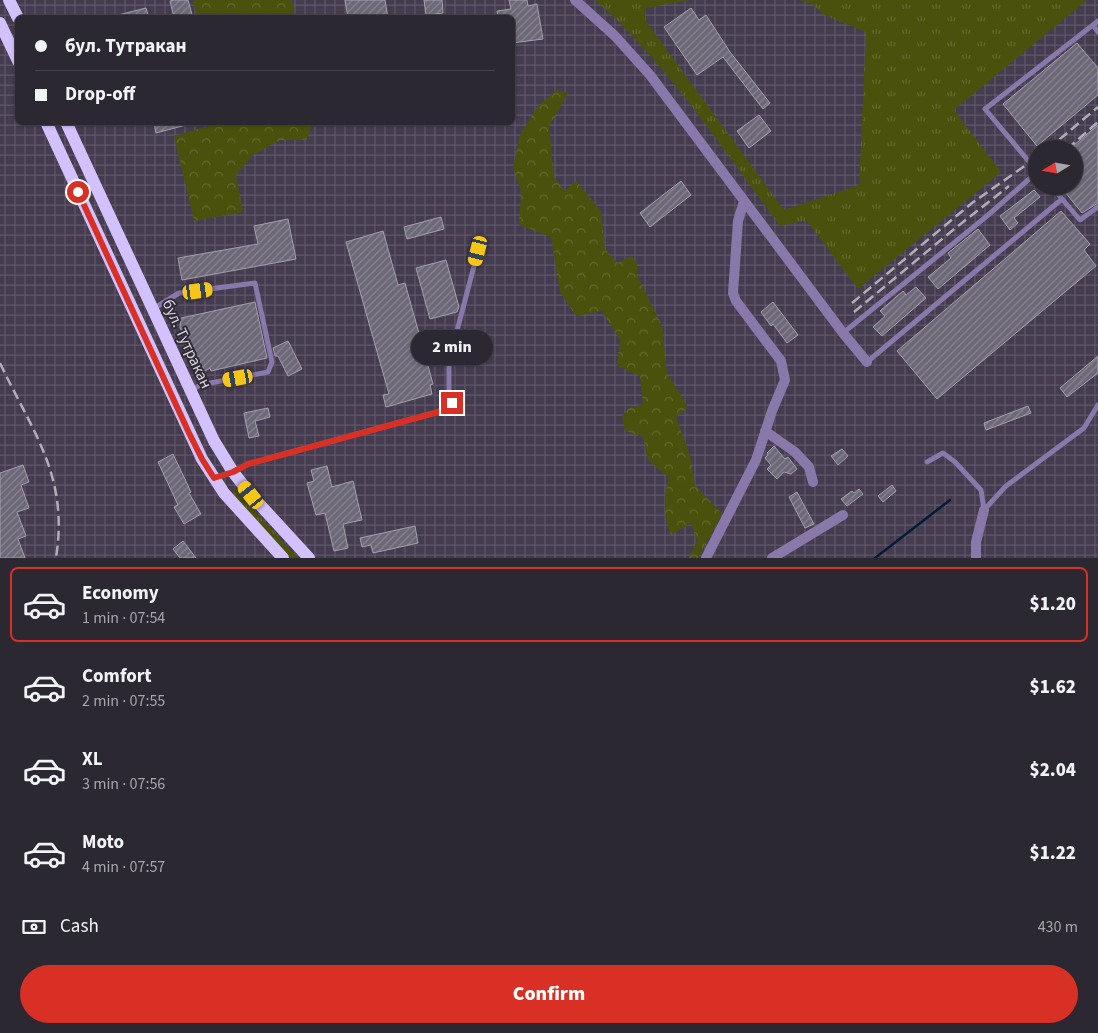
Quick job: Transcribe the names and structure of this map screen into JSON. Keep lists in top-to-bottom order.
{
  "streets": {
    "main road": ["бул. Тутракан"]
  },
  "north": "left",
  "page": {
    "banner": ["бул. Тутракан", "Drop-off"],
    "bubble": "2 min",
    "list": [
      {
        "name": "Economy",
        "note": "1 min · 07:54",
        "value": "$1.20"
      },
      {
        "name": "Comfort",
        "note": "2 min · 07:55",
        "value": "$1.62"
      },
      {
        "name": "XL",
        "note": "3 min · 07:56",
        "value": "$2.04"
      },
      {
        "name": "Moto",
        "note": "4 min · 07:57",
        "value": "$1.22"
      }
    ],
    "pay": ["Cash", "430 m"],
    "buttons": "Confirm"
  }
}
